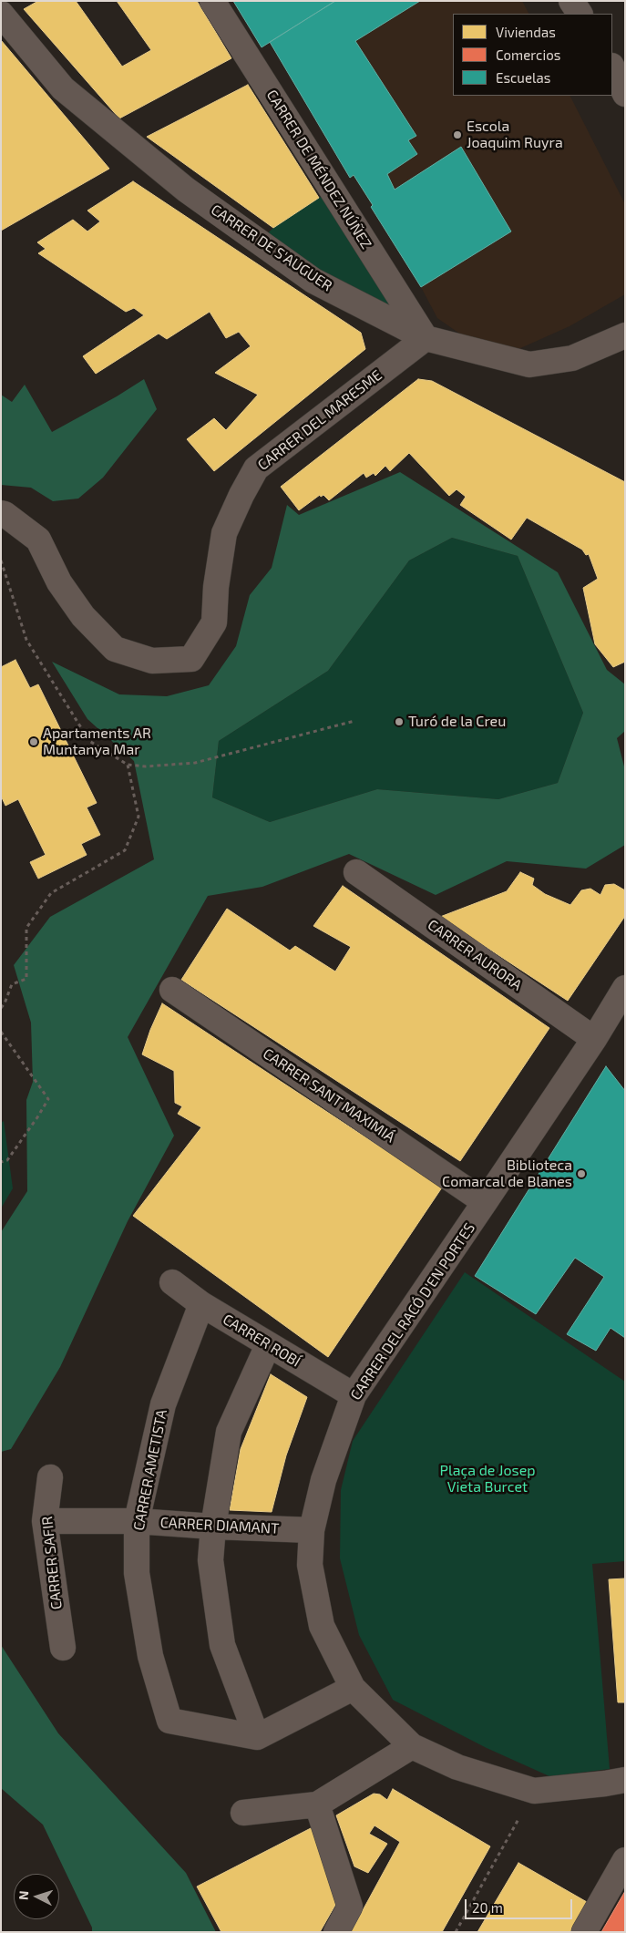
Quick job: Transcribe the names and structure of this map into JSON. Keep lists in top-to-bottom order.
{
  "streets": {
    "street": [
      "CARRER DE MÉNDEZ NÚÑEZ",
      "CARRER DE S'AUGUER",
      "CARRER DEL MARESME",
      "CARRER AURORA",
      "CARRER SANT MAXIMIÁ",
      "CARRER DEL RACÓ D'EN PORTES",
      "CARRER ROBÍ",
      "CARRER AMETISTA",
      "CARRER DIAMANT",
      "CARRER SAFIR"
    ]
  },
  "crossings": [
    ["CARRER DE MÉNDEZ NÚÑEZ", "CARRER DE S'AUGUER"],
    ["CARRER DE MÉNDEZ NÚÑEZ", "CARRER DEL MARESME"],
    ["CARRER DE S'AUGUER", "CARRER DEL MARESME"],
    ["CARRER AURORA", "CARRER DEL RACÓ D'EN PORTES"],
    ["CARRER SANT MAXIMIÁ", "CARRER DEL RACÓ D'EN PORTES"],
    ["CARRER DEL RACÓ D'EN PORTES", "CARRER ROBÍ"],
    ["CARRER DEL RACÓ D'EN PORTES", "CARRER DIAMANT"],
    ["CARRER ROBÍ", "CARRER AMETISTA"],
    ["CARRER AMETISTA", "CARRER DIAMANT"],
    ["CARRER DIAMANT", "CARRER SAFIR"]
  ],
  "parks": ["Plaça de Josep Vieta Burcet"],
  "places": [
    "Escola Joaquim Ruyra",
    "Turó de la Creu",
    "Apartaments AR Muntanya Mar",
    "Biblioteca Comarcal de Blanes"
  ],
  "legend": ["Viviendas", "Comercios", "Escuelas"],
  "scale_bar": "20 m",
  "north": "left"
}
